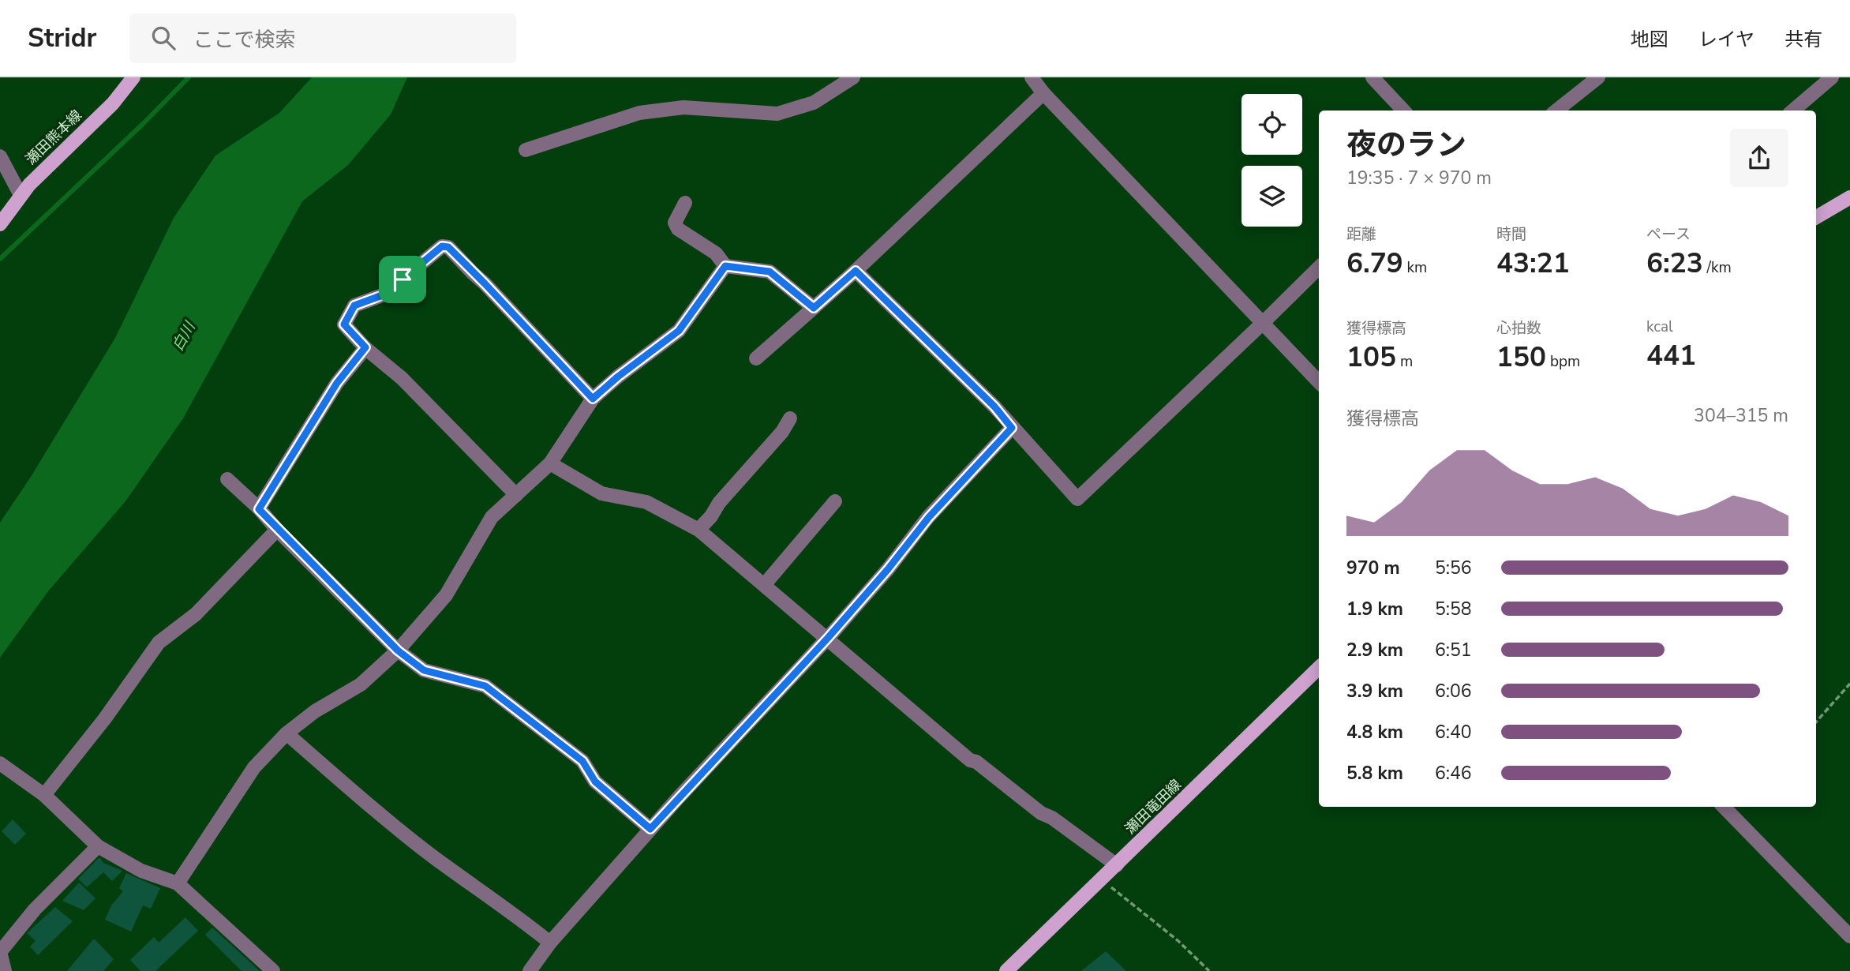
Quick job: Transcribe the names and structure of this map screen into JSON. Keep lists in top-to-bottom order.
{
  "streets": {
    "main road": ["瀬田熊本線", "瀬田竜田線"]
  },
  "water": ["白川"],
  "page": {
    "header": "Stridr",
    "search": "ここで検索",
    "nav": ["地図", "レイヤ", "共有"],
    "heading": ["夜のラン", "19:35 · 7 × 970 m"],
    "stats": [
      ["距離", "6.79 km"],
      ["時間", "43:21"],
      ["ペース", "6:23 /km"],
      ["獲得標高", "105 m"],
      ["心拍数", "150 bpm"],
      ["kcal", "441"]
    ],
    "chart": ["獲得標高", "304–315 m"],
    "list": [
      {
        "name": "970 m",
        "note": "5:56"
      },
      {
        "name": "1.9 km",
        "note": "5:58"
      },
      {
        "name": "2.9 km",
        "note": "6:51"
      },
      {
        "name": "3.9 km",
        "note": "6:06"
      },
      {
        "name": "4.8 km",
        "note": "6:40"
      },
      {
        "name": "5.8 km",
        "note": "6:46"
      }
    ]
  }
}
